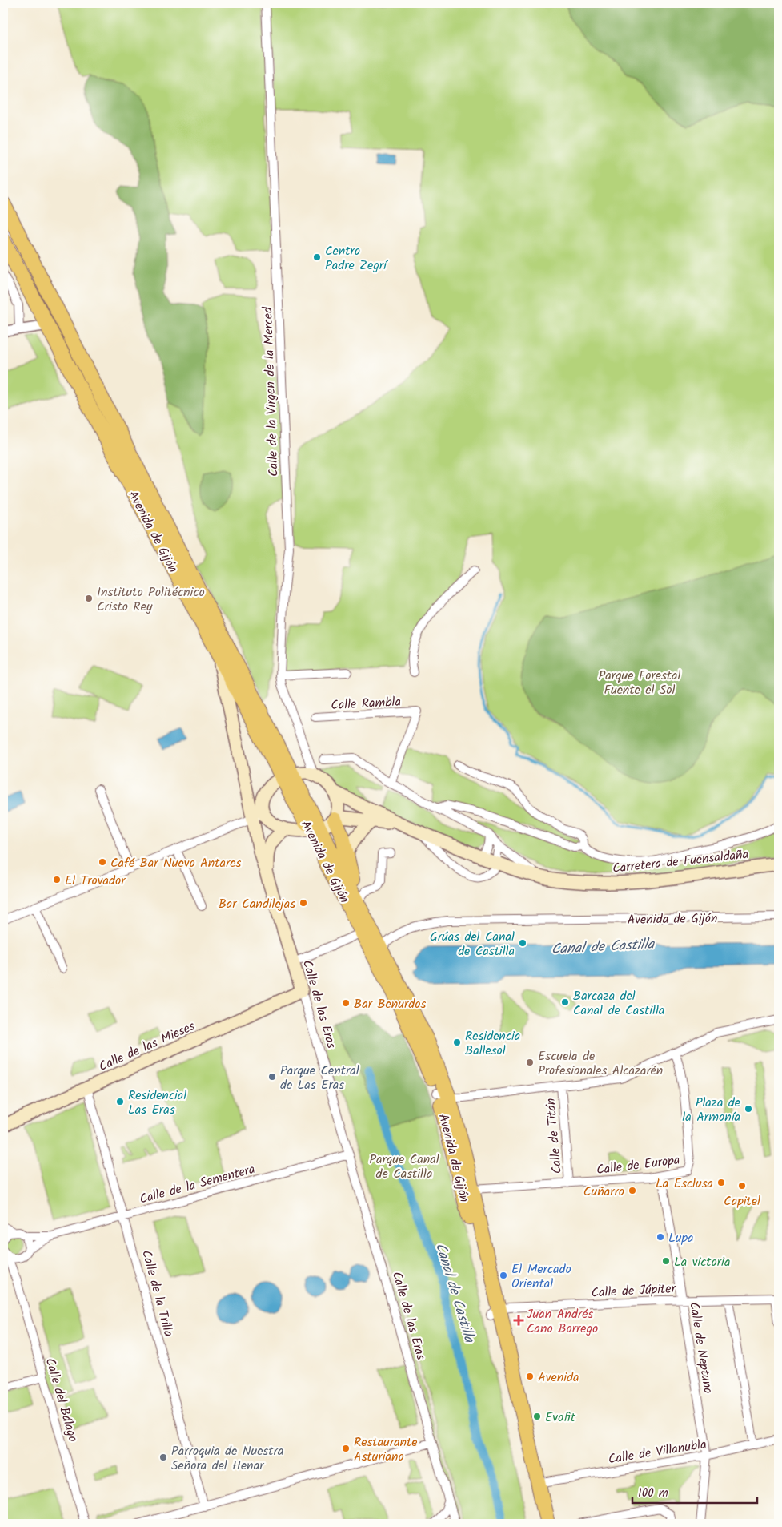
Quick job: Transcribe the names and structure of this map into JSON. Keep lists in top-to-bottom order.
{
  "streets": {
    "highway": ["Avenida de Gijón"],
    "main road": ["Carretera de Fuensaldaña", "Calle de las Eras", "Calle de las Mieses"],
    "street": [
      "Calle de la Virgen de la Merced",
      "Calle Rambla",
      "Calle de Titán",
      "Calle de Europa",
      "Calle de la Sementera",
      "Calle de Júpiter",
      "Calle de la Trilla",
      "Calle de Neptuno",
      "Calle del Bálago",
      "Calle de Villanubla"
    ]
  },
  "crossings": [
    ["Avenida de Gijón", "Calle de las Eras"],
    ["Avenida de Gijón", "Calle de Europa"],
    ["Avenida de Gijón", "Calle de Júpiter"],
    ["Avenida de Gijón", "Calle de Villanubla"],
    ["Calle de las Eras", "Calle de las Mieses"],
    ["Calle de las Eras", "Calle de la Sementera"],
    ["Calle de las Mieses", "Calle de la Trilla"],
    ["Calle de Titán", "Calle de Europa"],
    ["Calle de Europa", "Calle de Neptuno"],
    ["Calle de la Sementera", "Calle de la Trilla"],
    ["Calle de la Sementera", "Calle del Bálago"],
    ["Calle de Júpiter", "Calle de Neptuno"],
    ["Calle de Neptuno", "Calle de Villanubla"]
  ],
  "water": ["Canal de Castilla"],
  "parks": ["Parque Forestal Fuente el Sol", "Parque Canal de Castilla"],
  "places": {
    "other": [
      "Centro Padre Zegrí",
      "Instituto Politécnico Cristo Rey",
      "Café Bar Nuevo Antares",
      "El Trovador",
      "Bar Candilejas",
      "Grúas del Canal de Castilla",
      "Barcaza del Canal de Castilla",
      "Bar Benurdos",
      "Residencia Ballesol",
      "Escuela de Profesionales Alcazarén",
      "Parque Central de Las Eras",
      "Residencial Las Eras",
      "Plaza de la Armonía",
      "La Esclusa",
      "Capitel",
      "Cuñarro",
      "Lupa",
      "La victoria",
      "El Mercado Oriental",
      "Avenida",
      "Evofit",
      "Restaurante Asturiano",
      "Parroquia de Nuestra Señora del Henar"
    ],
    "health": ["Juan Andrés Cano Borrego"]
  },
  "scale_bar": "100 m"
}
